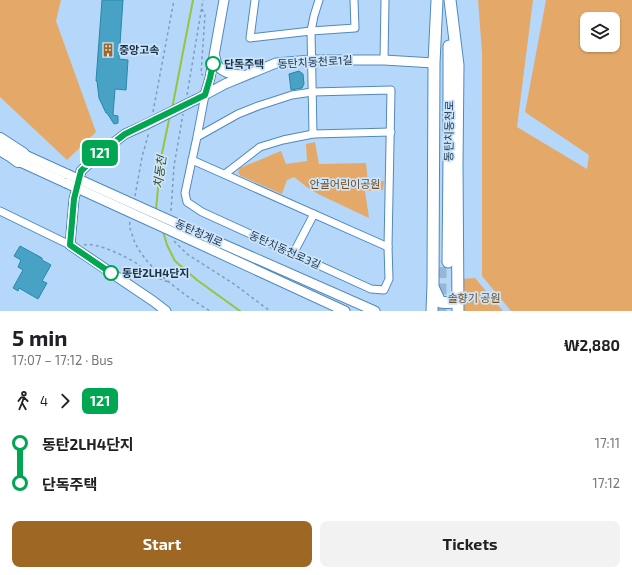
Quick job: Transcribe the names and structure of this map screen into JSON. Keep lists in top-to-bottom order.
{
  "streets": {
    "main road": ["동탄치동천로"],
    "street": ["동탄치동천로1길", "동탄청계로", "동탄치동천로3길"]
  },
  "crossings": [
    ["동탄치동천로1길", "동탄치동천로3길"]
  ],
  "water": ["치동천"],
  "parks": ["안골어린이공원", "솔향기 공원"],
  "places": {
    "building": ["중앙고속"],
    "other": ["단독주택", "동탄2LH4단지"]
  },
  "lines": ["bus line 121"],
  "page": {
    "on_map": "121",
    "heading": ["5 min", "17:07 – 17:12 · Bus", "₩2,880"],
    "legs": ["4", "121"],
    "list": [
      {
        "name": "동탄2LH4단지",
        "value": "17:11"
      },
      {
        "name": "단독주택",
        "value": "17:12"
      }
    ],
    "buttons": ["Start", "Tickets"]
  }
}
